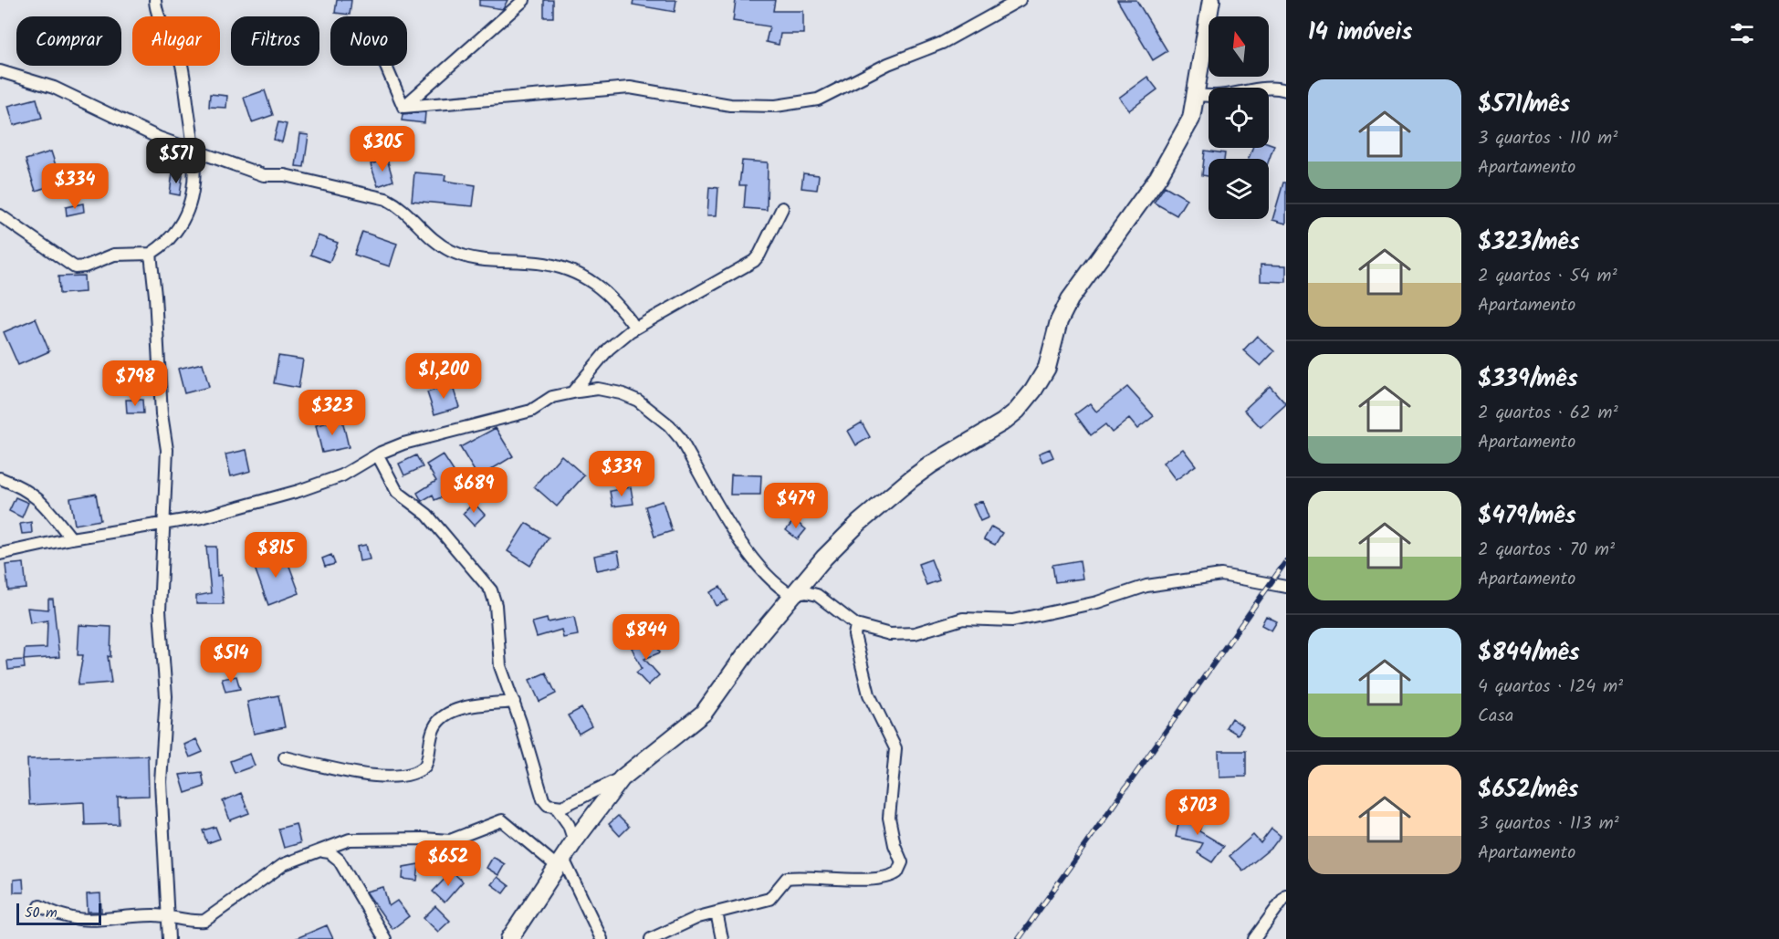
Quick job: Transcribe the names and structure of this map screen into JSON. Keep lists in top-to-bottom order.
{
  "scale_bar": "50 m",
  "north": "top",
  "page": {
    "heading": "14 imóveis",
    "chip": [
      "Comprar",
      "Alugar",
      "Filtros",
      "Novo"
    ],
    "list": [
      {
        "name": "$571/mês",
        "note": "3 quartos · 110 m² · Apartamento"
      },
      {
        "name": "$323/mês",
        "note": "2 quartos · 54 m² · Apartamento"
      },
      {
        "name": "$339/mês",
        "note": "2 quartos · 62 m² · Apartamento"
      },
      {
        "name": "$479/mês",
        "note": "2 quartos · 70 m² · Apartamento"
      },
      {
        "name": "$844/mês",
        "note": "4 quartos · 124 m² · Casa"
      },
      {
        "name": "$652/mês",
        "note": "3 quartos · 113 m² · Apartamento"
      }
    ],
    "price": [
      "$305",
      "$571",
      "$334",
      "$1,200",
      "$798",
      "$323",
      "$339",
      "$689",
      "$479",
      "$815",
      "$844",
      "$514",
      "$703",
      "$652"
    ],
    "scale": "50 m"
  }
}
